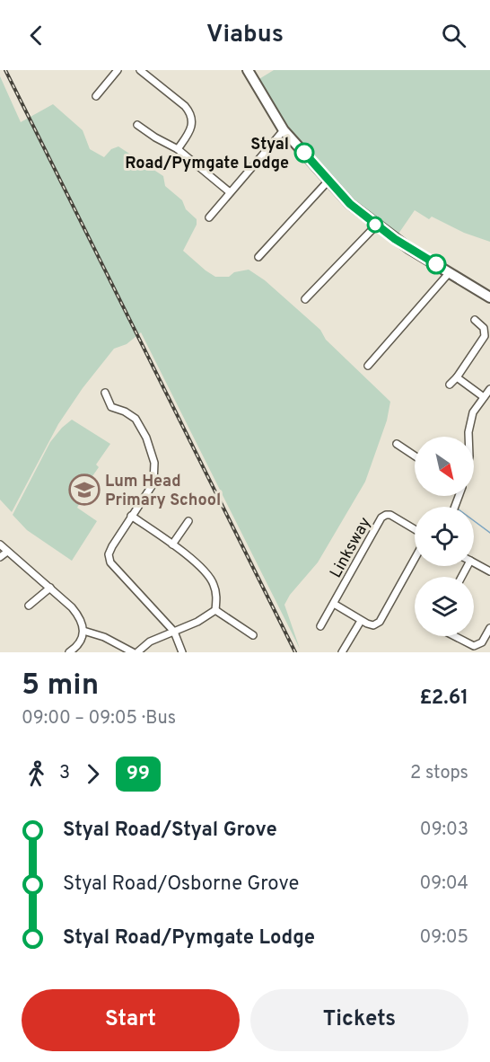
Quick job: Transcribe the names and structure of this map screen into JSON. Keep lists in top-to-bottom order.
{
  "streets": {
    "street": ["Linksway"]
  },
  "places": {
    "other": ["Styal Road/Pymgate Lodge"],
    "school or university": ["Lum Head Primary School"]
  },
  "lines": ["bus line 99"],
  "north": "bottom right",
  "page": {
    "header": "Viabus",
    "heading": ["5 min", "09:00 – 09:05 · Bus", "£2.61"],
    "legs": ["3", "99", "2 stops"],
    "list": [
      {
        "name": "Styal Road/Styal Grove",
        "value": "09:03"
      },
      {
        "name": "Styal Road/Osborne Grove",
        "value": "09:04"
      },
      {
        "name": "Styal Road/Pymgate Lodge",
        "value": "09:05"
      }
    ],
    "buttons": ["Start", "Tickets"]
  }
}
